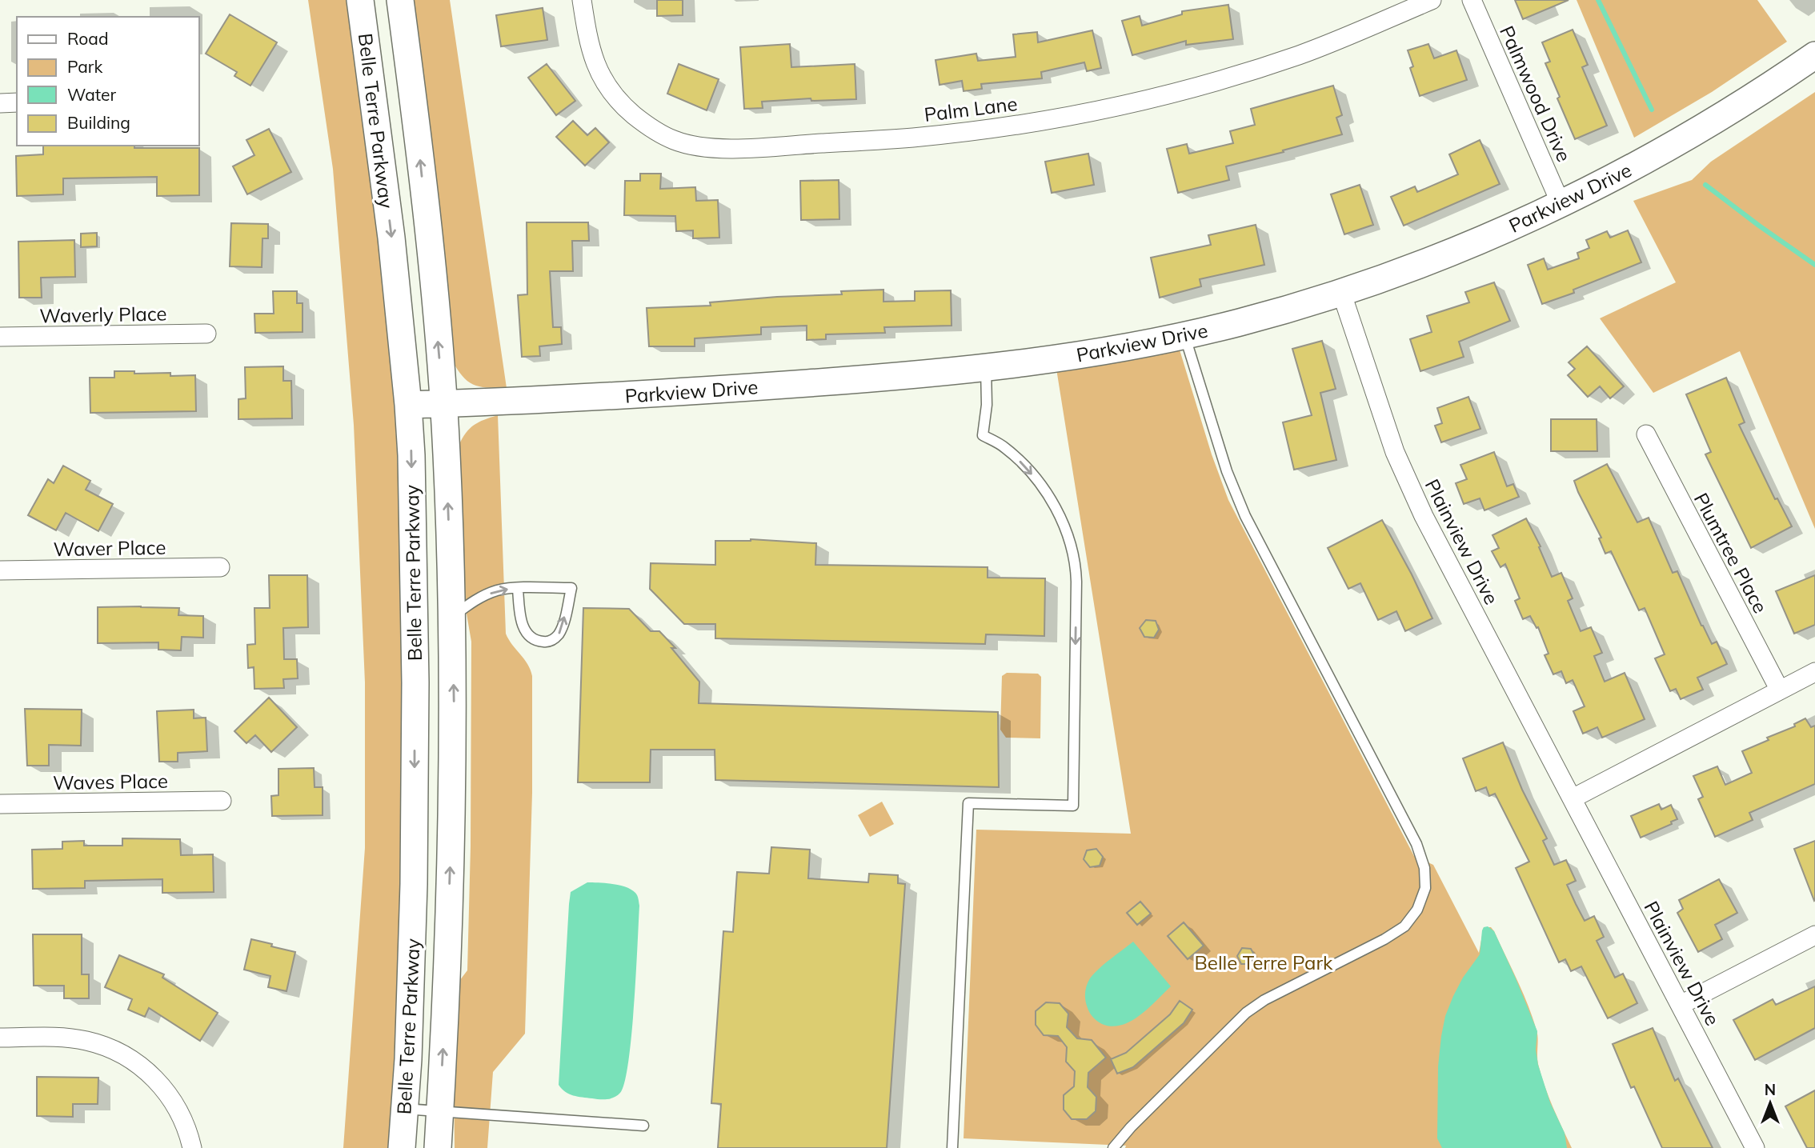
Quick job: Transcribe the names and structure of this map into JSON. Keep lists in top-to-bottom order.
{
  "streets": {
    "main road": ["Belle Terre Parkway", "Parkview Drive"],
    "street": [
      "Palmwood Drive",
      "Palm Lane",
      "Waverly Place",
      "Plainview Drive",
      "Waver Place",
      "Plumtree Place",
      "Waves Place"
    ]
  },
  "crossings": [
    ["Palmwood Drive", "Parkview Drive"],
    ["Belle Terre Parkway", "Parkview Drive"],
    ["Parkview Drive", "Plainview Drive"]
  ],
  "parks": ["Belle Terre Park"],
  "legend": [
    "Road",
    "Park",
    "Water",
    "Building"
  ],
  "north": "top"
}
